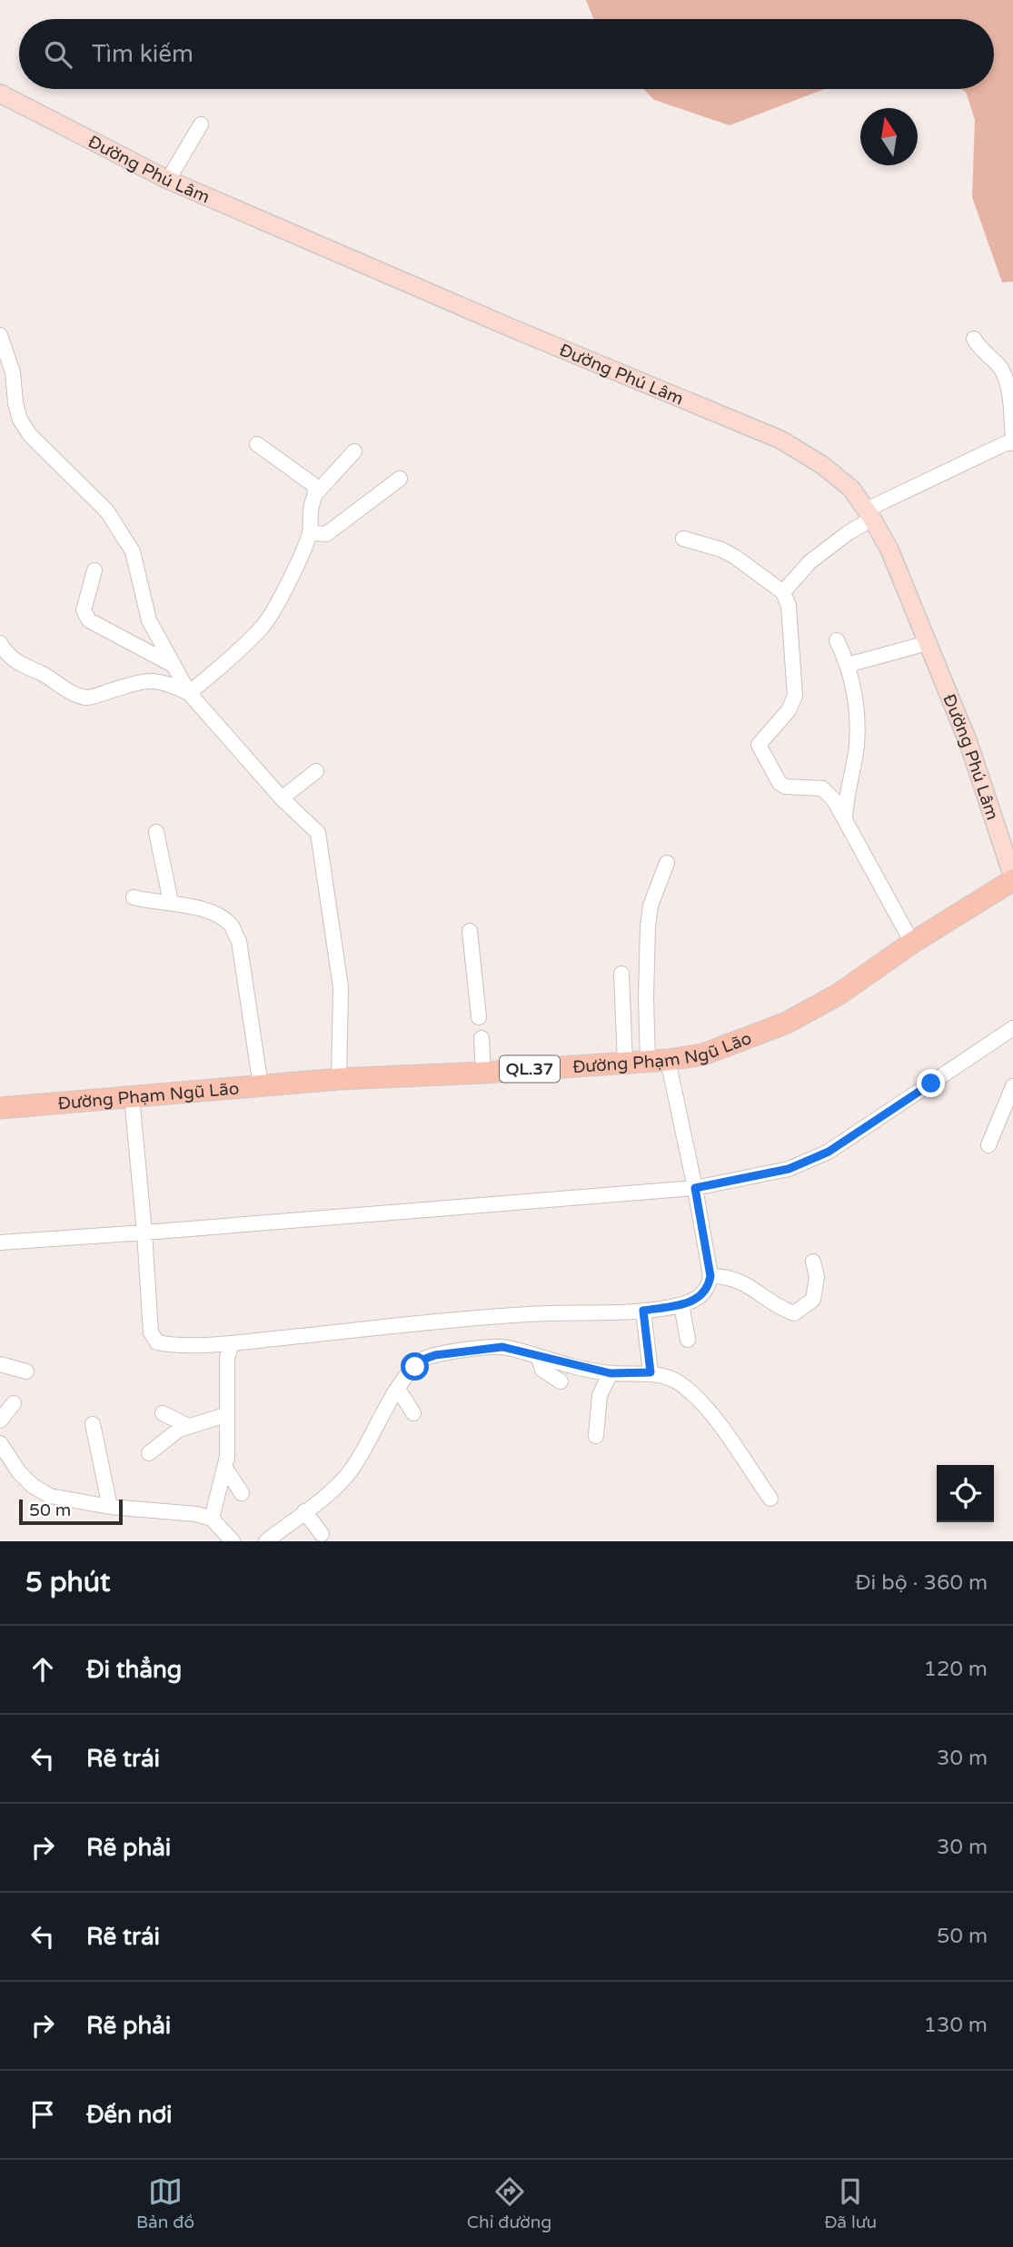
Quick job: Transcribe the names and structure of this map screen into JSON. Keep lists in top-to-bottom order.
{
  "streets": {
    "highway": ["Đường Phạm Ngũ Lão", "QL.37"],
    "main road": ["Đường Phú Lâm"]
  },
  "crossings": [
    ["Đường Phú Lâm", "Đường Phạm Ngũ Lão"]
  ],
  "scale_bar": "50 m",
  "north": "top",
  "page": {
    "search": "Tìm kiếm",
    "scale": "50 m",
    "heading": ["5 phút", "Đi bộ · 360 m"],
    "list": [
      ["Đi thẳng", "120 m"],
      ["Rẽ trái", "30 m"],
      ["Rẽ phải", "30 m"],
      ["Rẽ trái", "50 m"],
      ["Rẽ phải", "130 m"],
      "Đến nơi"
    ],
    "nav": ["Bản đồ", "Chỉ đường", "Đã lưu"]
  }
}
